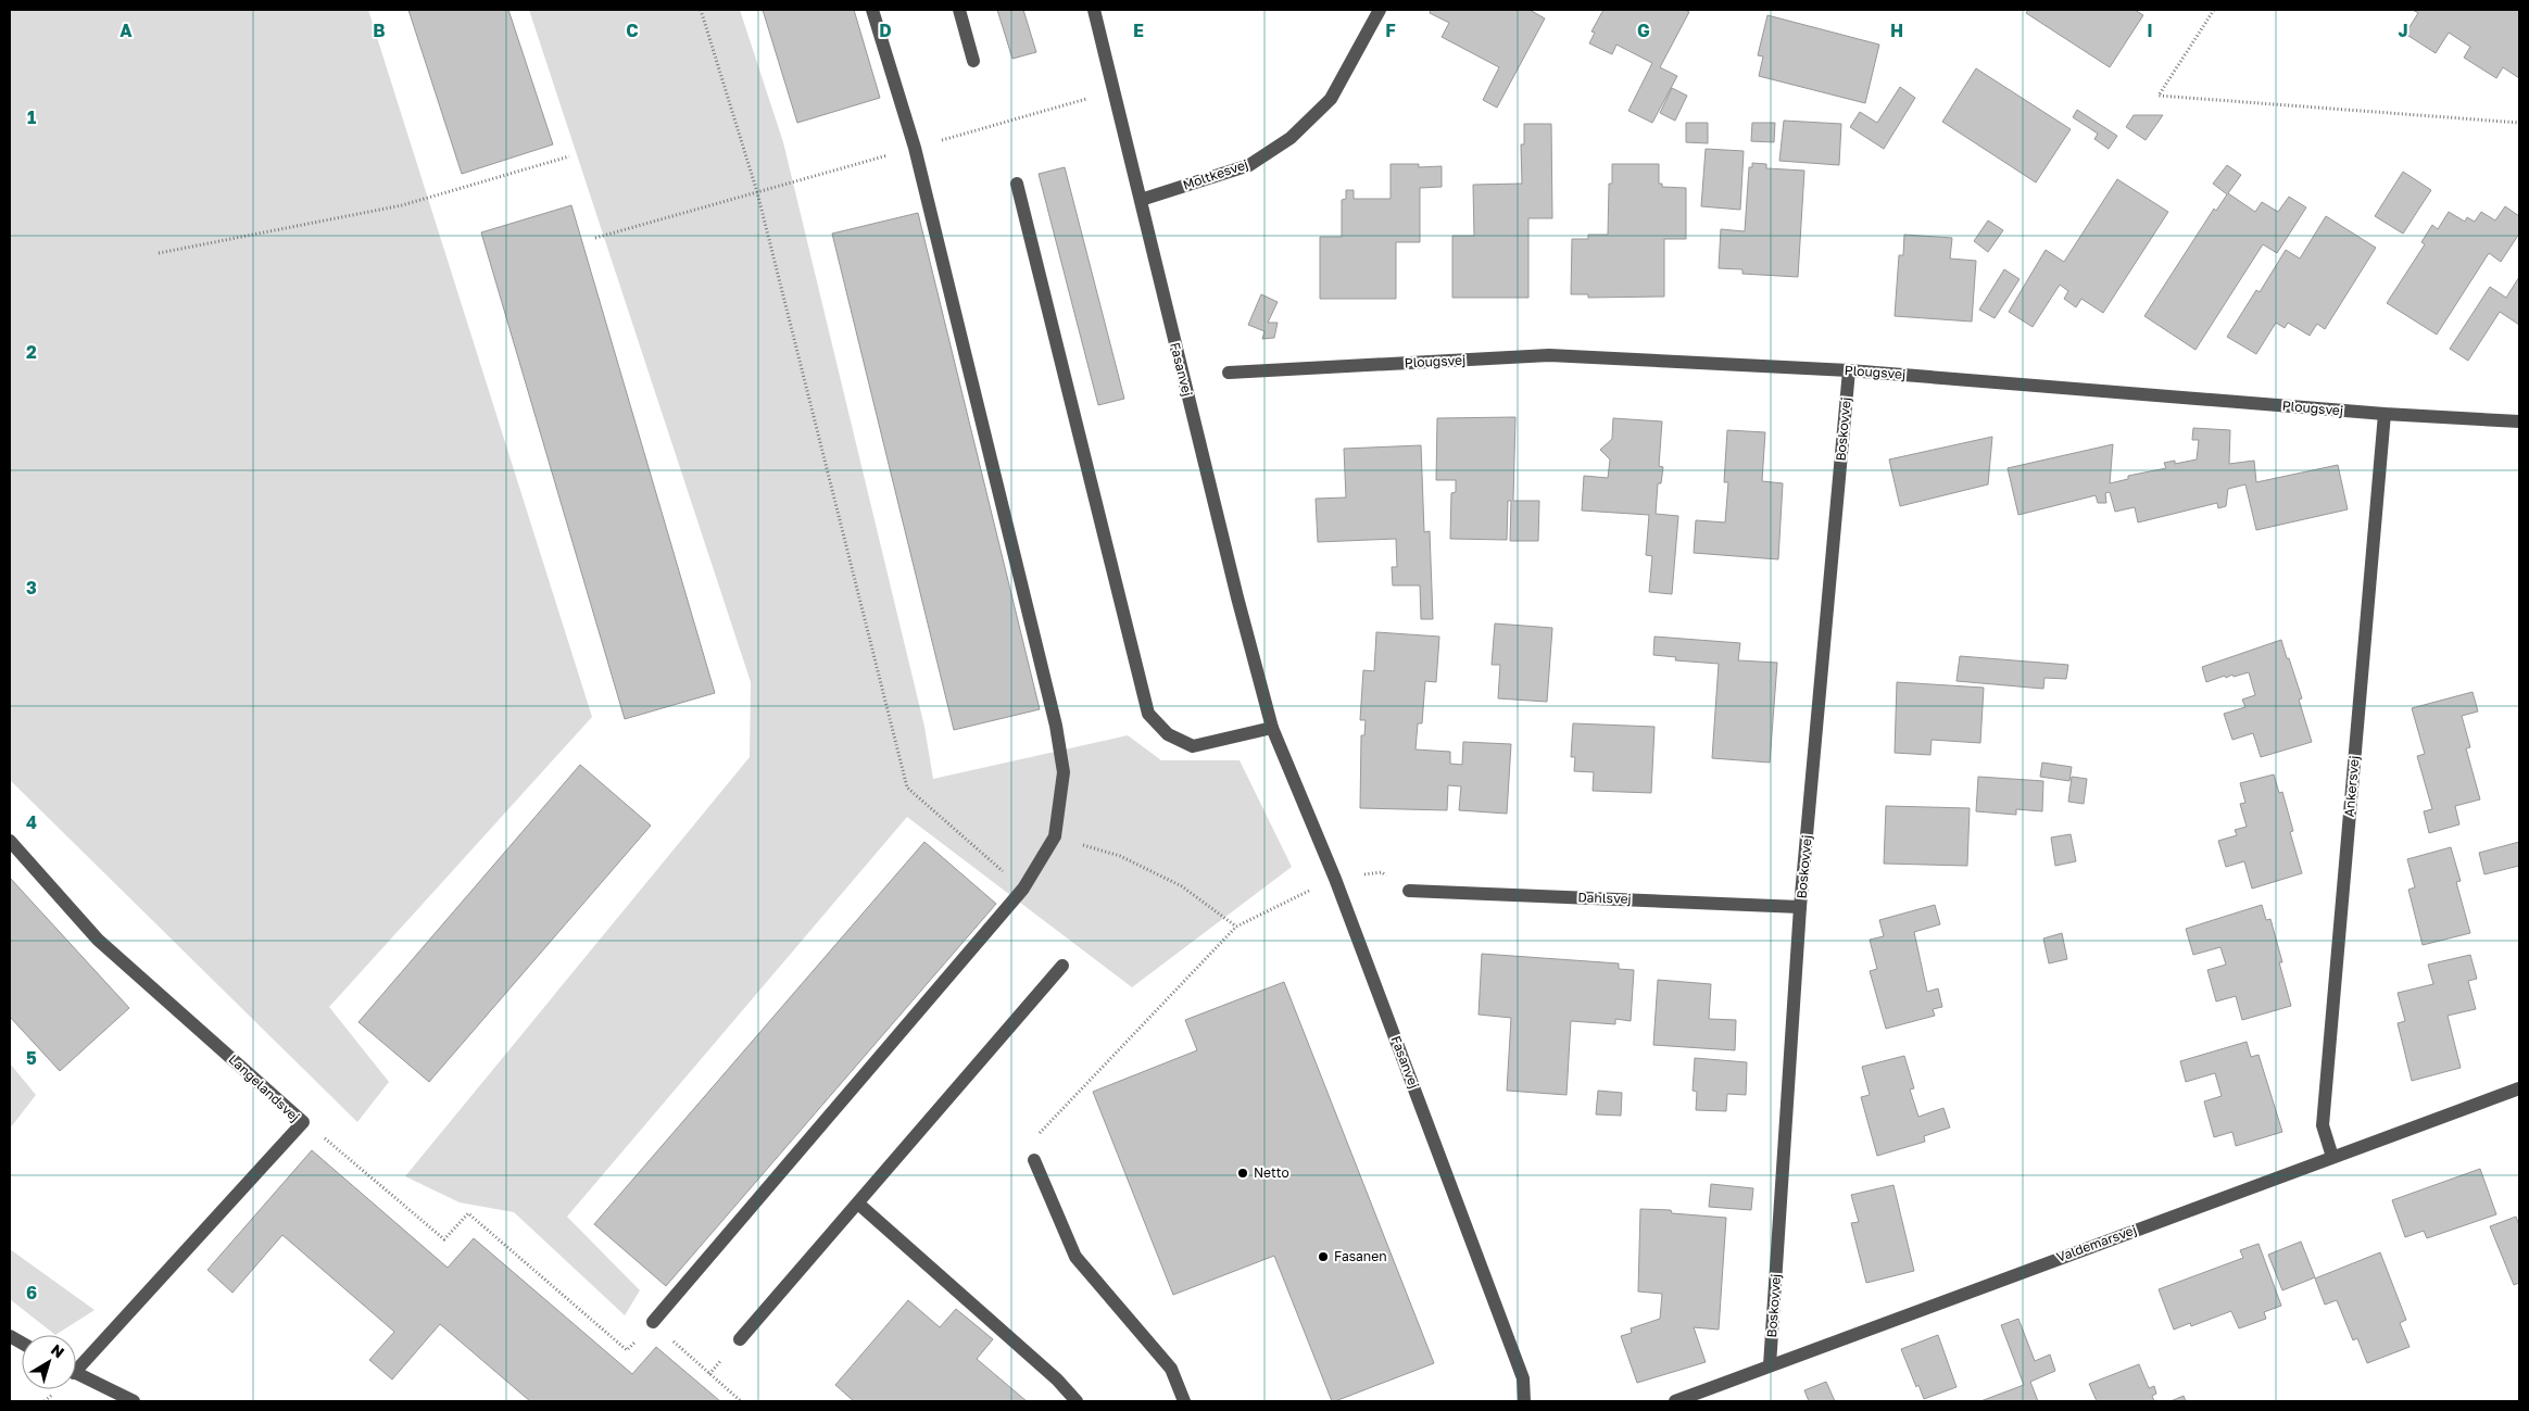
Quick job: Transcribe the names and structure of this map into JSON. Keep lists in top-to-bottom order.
{
  "streets": {
    "street": [
      "Moltkesvej",
      "Plougsvej",
      "Fasanvej",
      "Boskovvej",
      "Ankersvej",
      "Dahlsvej",
      "Langelandsvej",
      "Valdemarsvej"
    ]
  },
  "crossings": [
    ["Moltkesvej", "Fasanvej"],
    ["Plougsvej", "Boskovvej"],
    ["Plougsvej", "Ankersvej"],
    ["Boskovvej", "Dahlsvej"],
    ["Boskovvej", "Valdemarsvej"],
    ["Ankersvej", "Valdemarsvej"]
  ],
  "places": ["Netto", "Fasanen"],
  "north": "top right",
  "grid": {
    "columns": [
      "A",
      "B",
      "C",
      "D",
      "E",
      "F",
      "G",
      "H",
      "I",
      "J"
    ],
    "rows": [
      "1",
      "2",
      "3",
      "4",
      "5",
      "6"
    ]
  }
}
